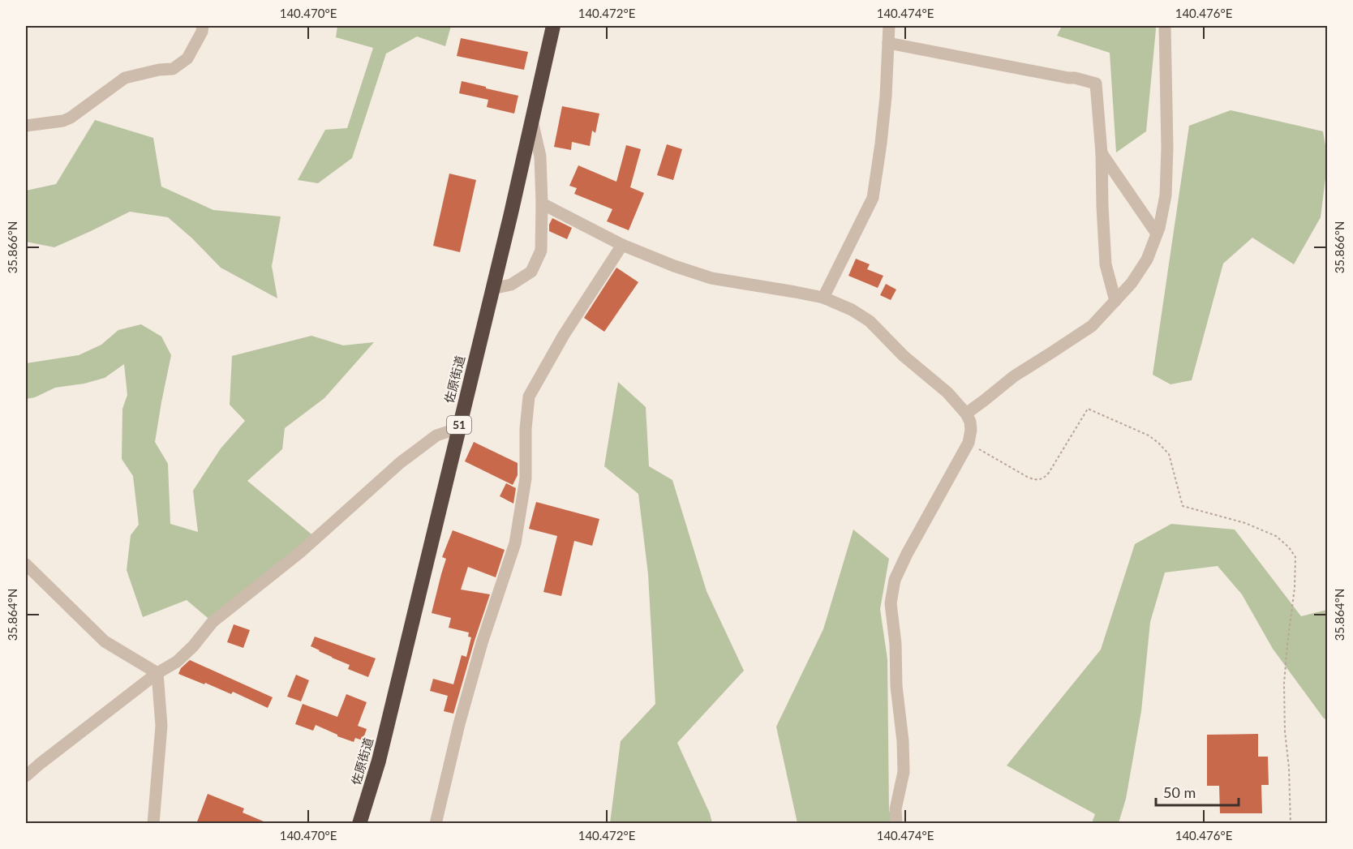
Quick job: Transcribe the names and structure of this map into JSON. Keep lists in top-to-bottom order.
{
  "streets": {
    "highway": ["佐原街道", "51"]
  },
  "scale_bar": "50 m",
  "coordinates": [
    "140.470°E",
    "140.472°E",
    "140.474°E",
    "140.476°E",
    "35.866°N",
    "35.864°N"
  ]
}
